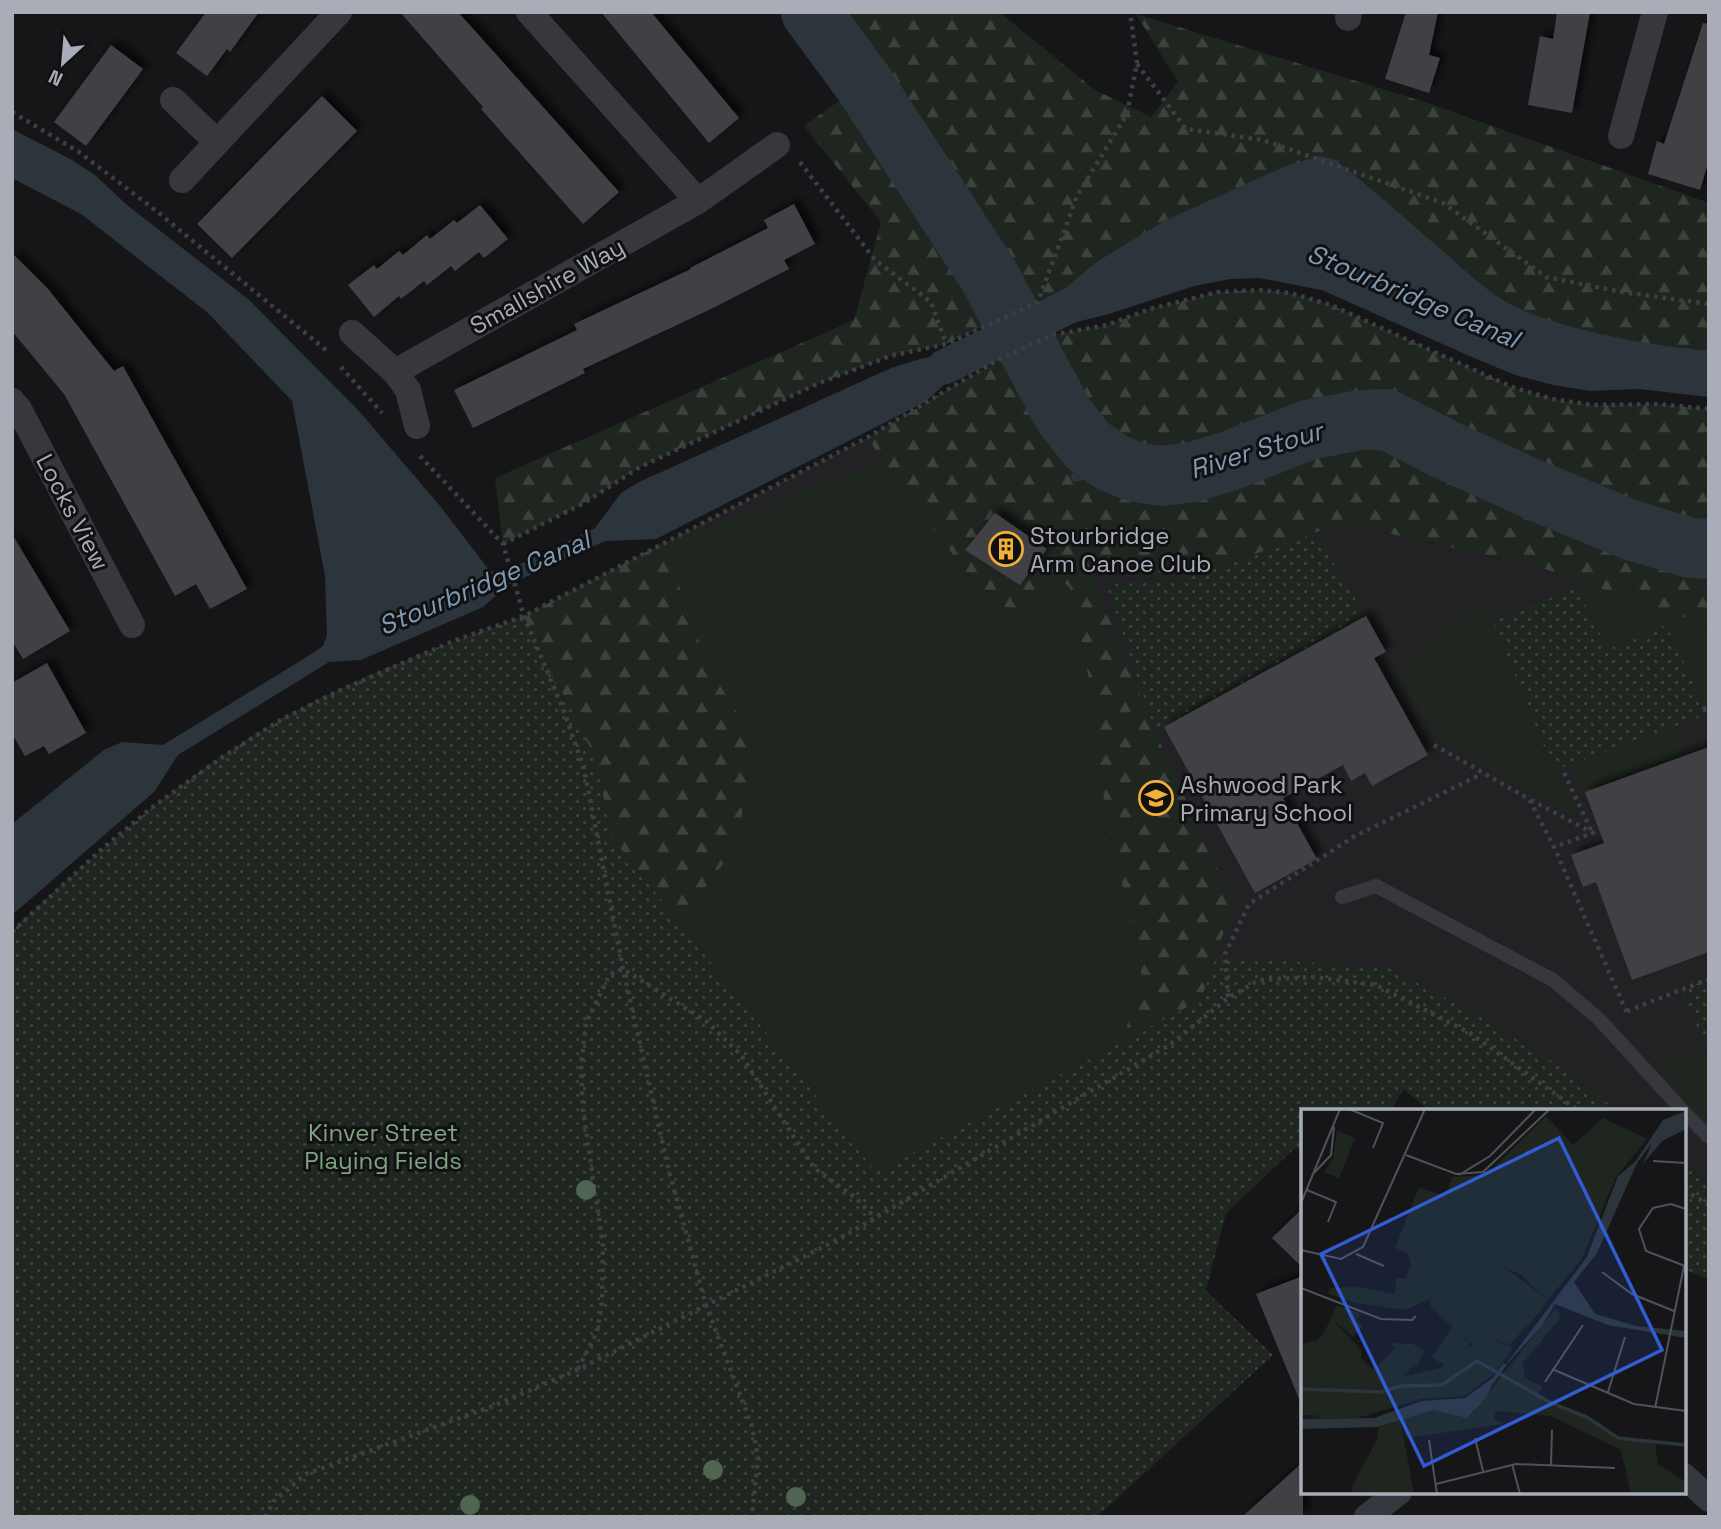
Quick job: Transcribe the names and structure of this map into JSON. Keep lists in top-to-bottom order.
{
  "streets": {
    "street": ["Smallshire Way", "Locks View"]
  },
  "water": ["Stourbridge Canal", "River Stour"],
  "parks": ["Kinver Street Playing Fields"],
  "places": {
    "building": ["Stourbridge Arm Canoe Club"],
    "school or university": ["Ashwood Park Primary School"]
  },
  "north": "bottom left"
}
